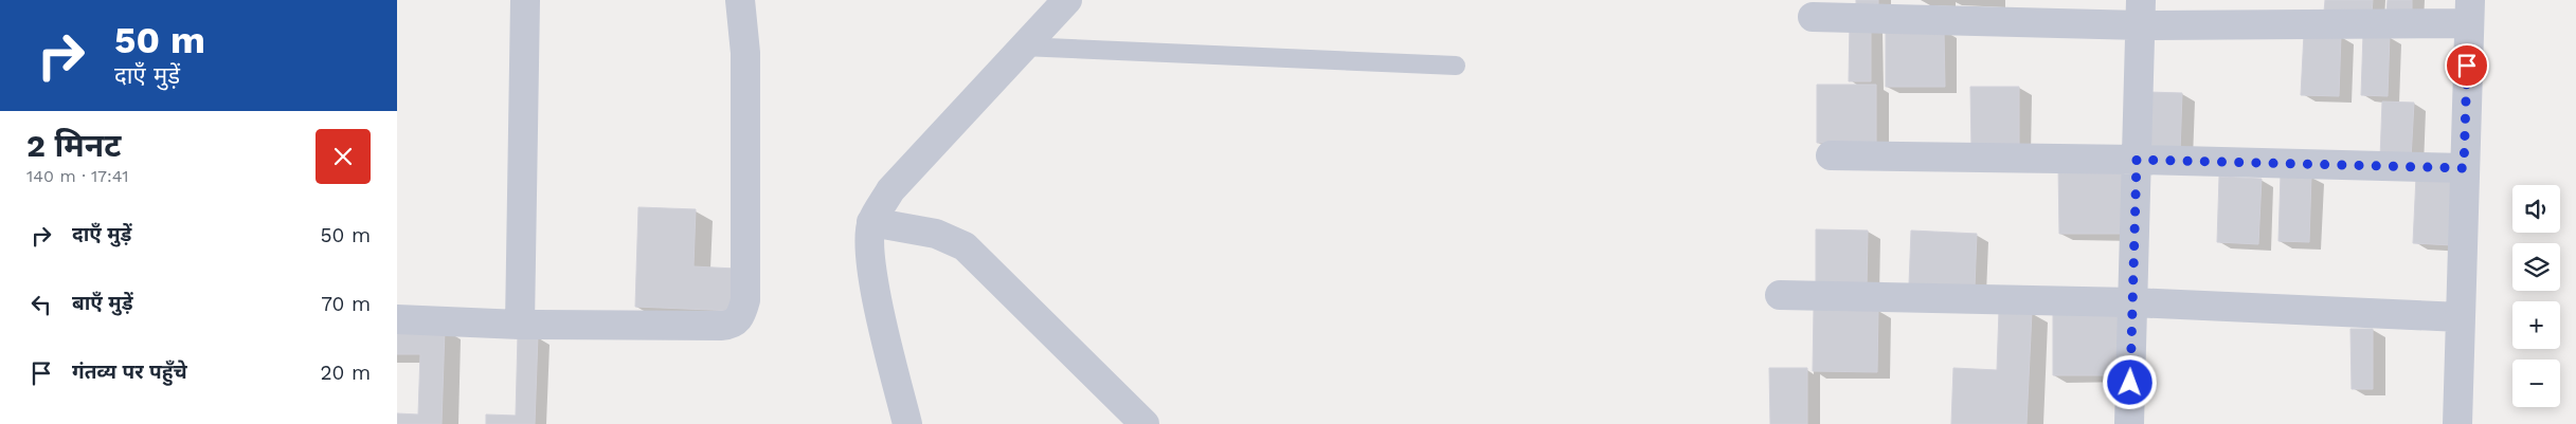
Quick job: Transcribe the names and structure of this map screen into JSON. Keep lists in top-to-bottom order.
{
  "page": {
    "turn": ["50 m", "दाएँ मुड़ें"],
    "heading": ["2 मिनट", "140 m · 17:41"],
    "map_buttons": ["+", "−"],
    "list": [
      {
        "name": "दाएँ मुड़ें",
        "value": "50 m"
      },
      {
        "name": "बाएँ मुड़ें",
        "value": "70 m"
      },
      {
        "name": "गंतव्य पर पहुँचे",
        "value": "20 m"
      }
    ]
  }
}
